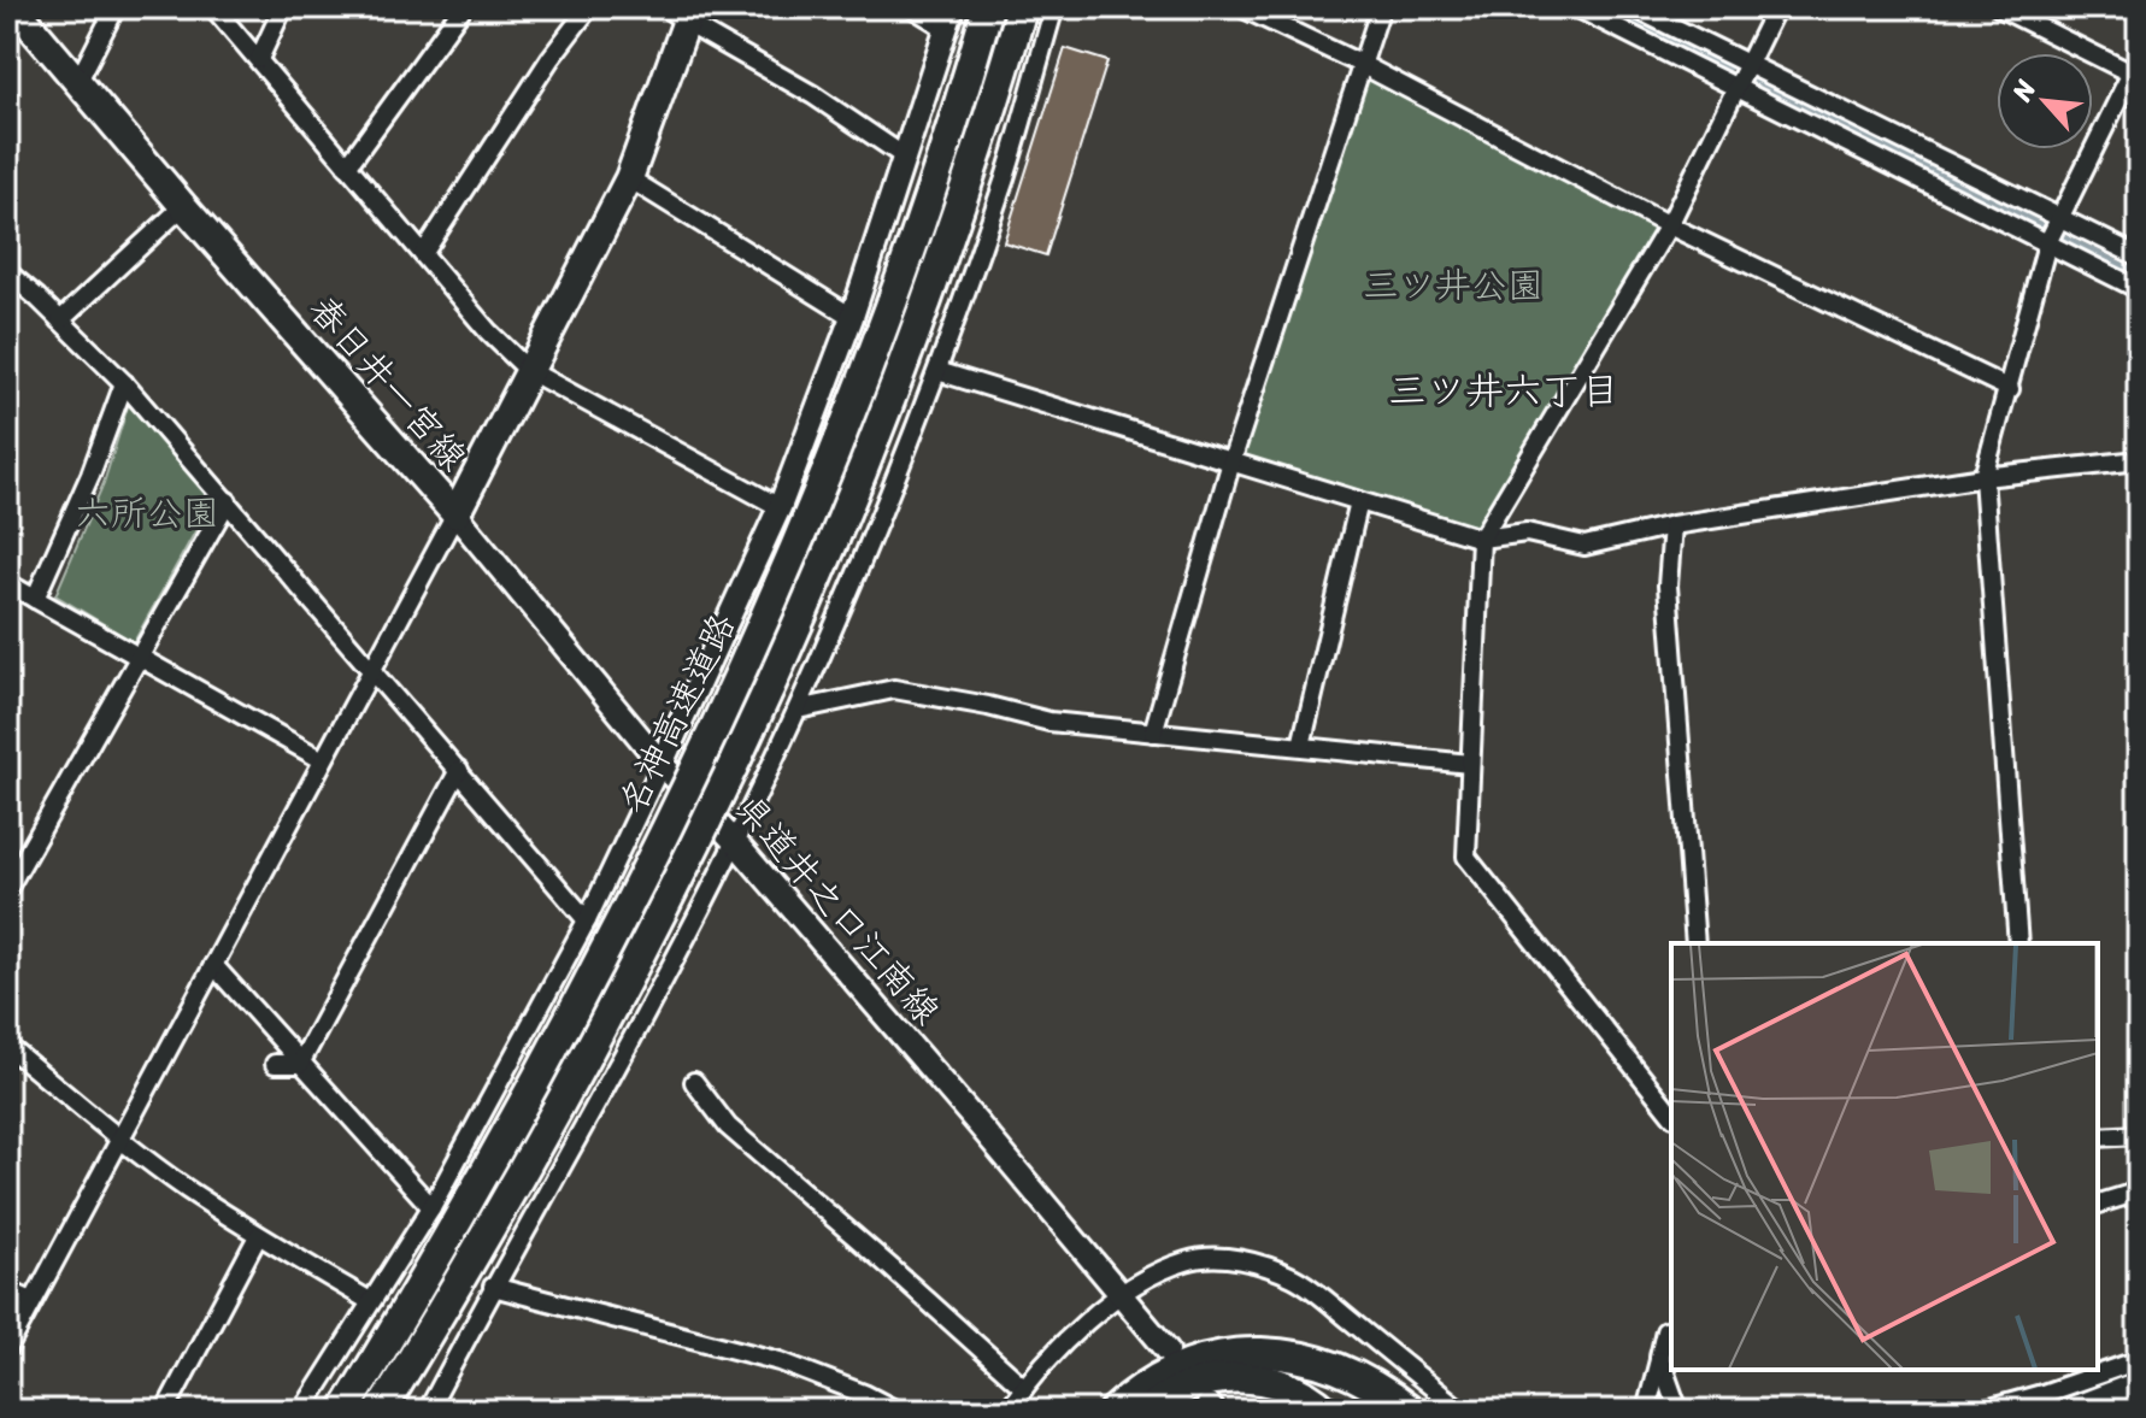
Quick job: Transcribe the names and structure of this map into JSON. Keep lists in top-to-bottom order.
{
  "streets": {
    "highway": ["名神高速道路"],
    "main road": ["春日井一宮線", "県道井之口江南線"]
  },
  "crossings": [
    ["春日井一宮線", "県道井之口江南線"]
  ],
  "districts": ["三ツ井六丁目"],
  "parks": ["三ツ井公園", "六所公園"],
  "north": "top left"
}
